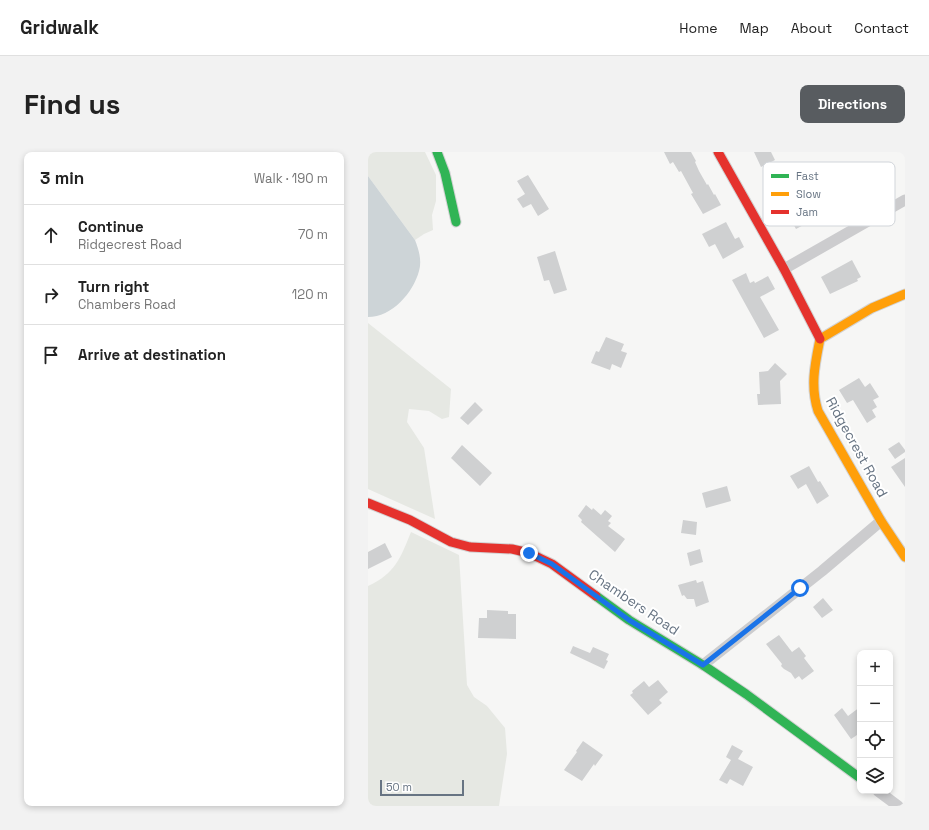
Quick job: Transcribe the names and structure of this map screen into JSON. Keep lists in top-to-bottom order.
{
  "streets": {
    "street": ["Ridgecrest Road", "Chambers Road"]
  },
  "legend": ["Fast", "Slow", "Jam"],
  "scale_bar": "50 m",
  "page": {
    "header": "Gridwalk",
    "nav": [
      "Home",
      "Map",
      "About",
      "Contact"
    ],
    "buttons": "Directions",
    "title": "Find us",
    "heading": ["3 min", "Walk · 190 m"],
    "list": [
      ["Continue", "Ridgecrest Road", "70 m"],
      ["Turn right", "Chambers Road", "120 m"],
      "Arrive at destination"
    ],
    "map_buttons": ["+", "−"],
    "scale": "50 m"
  }
}
